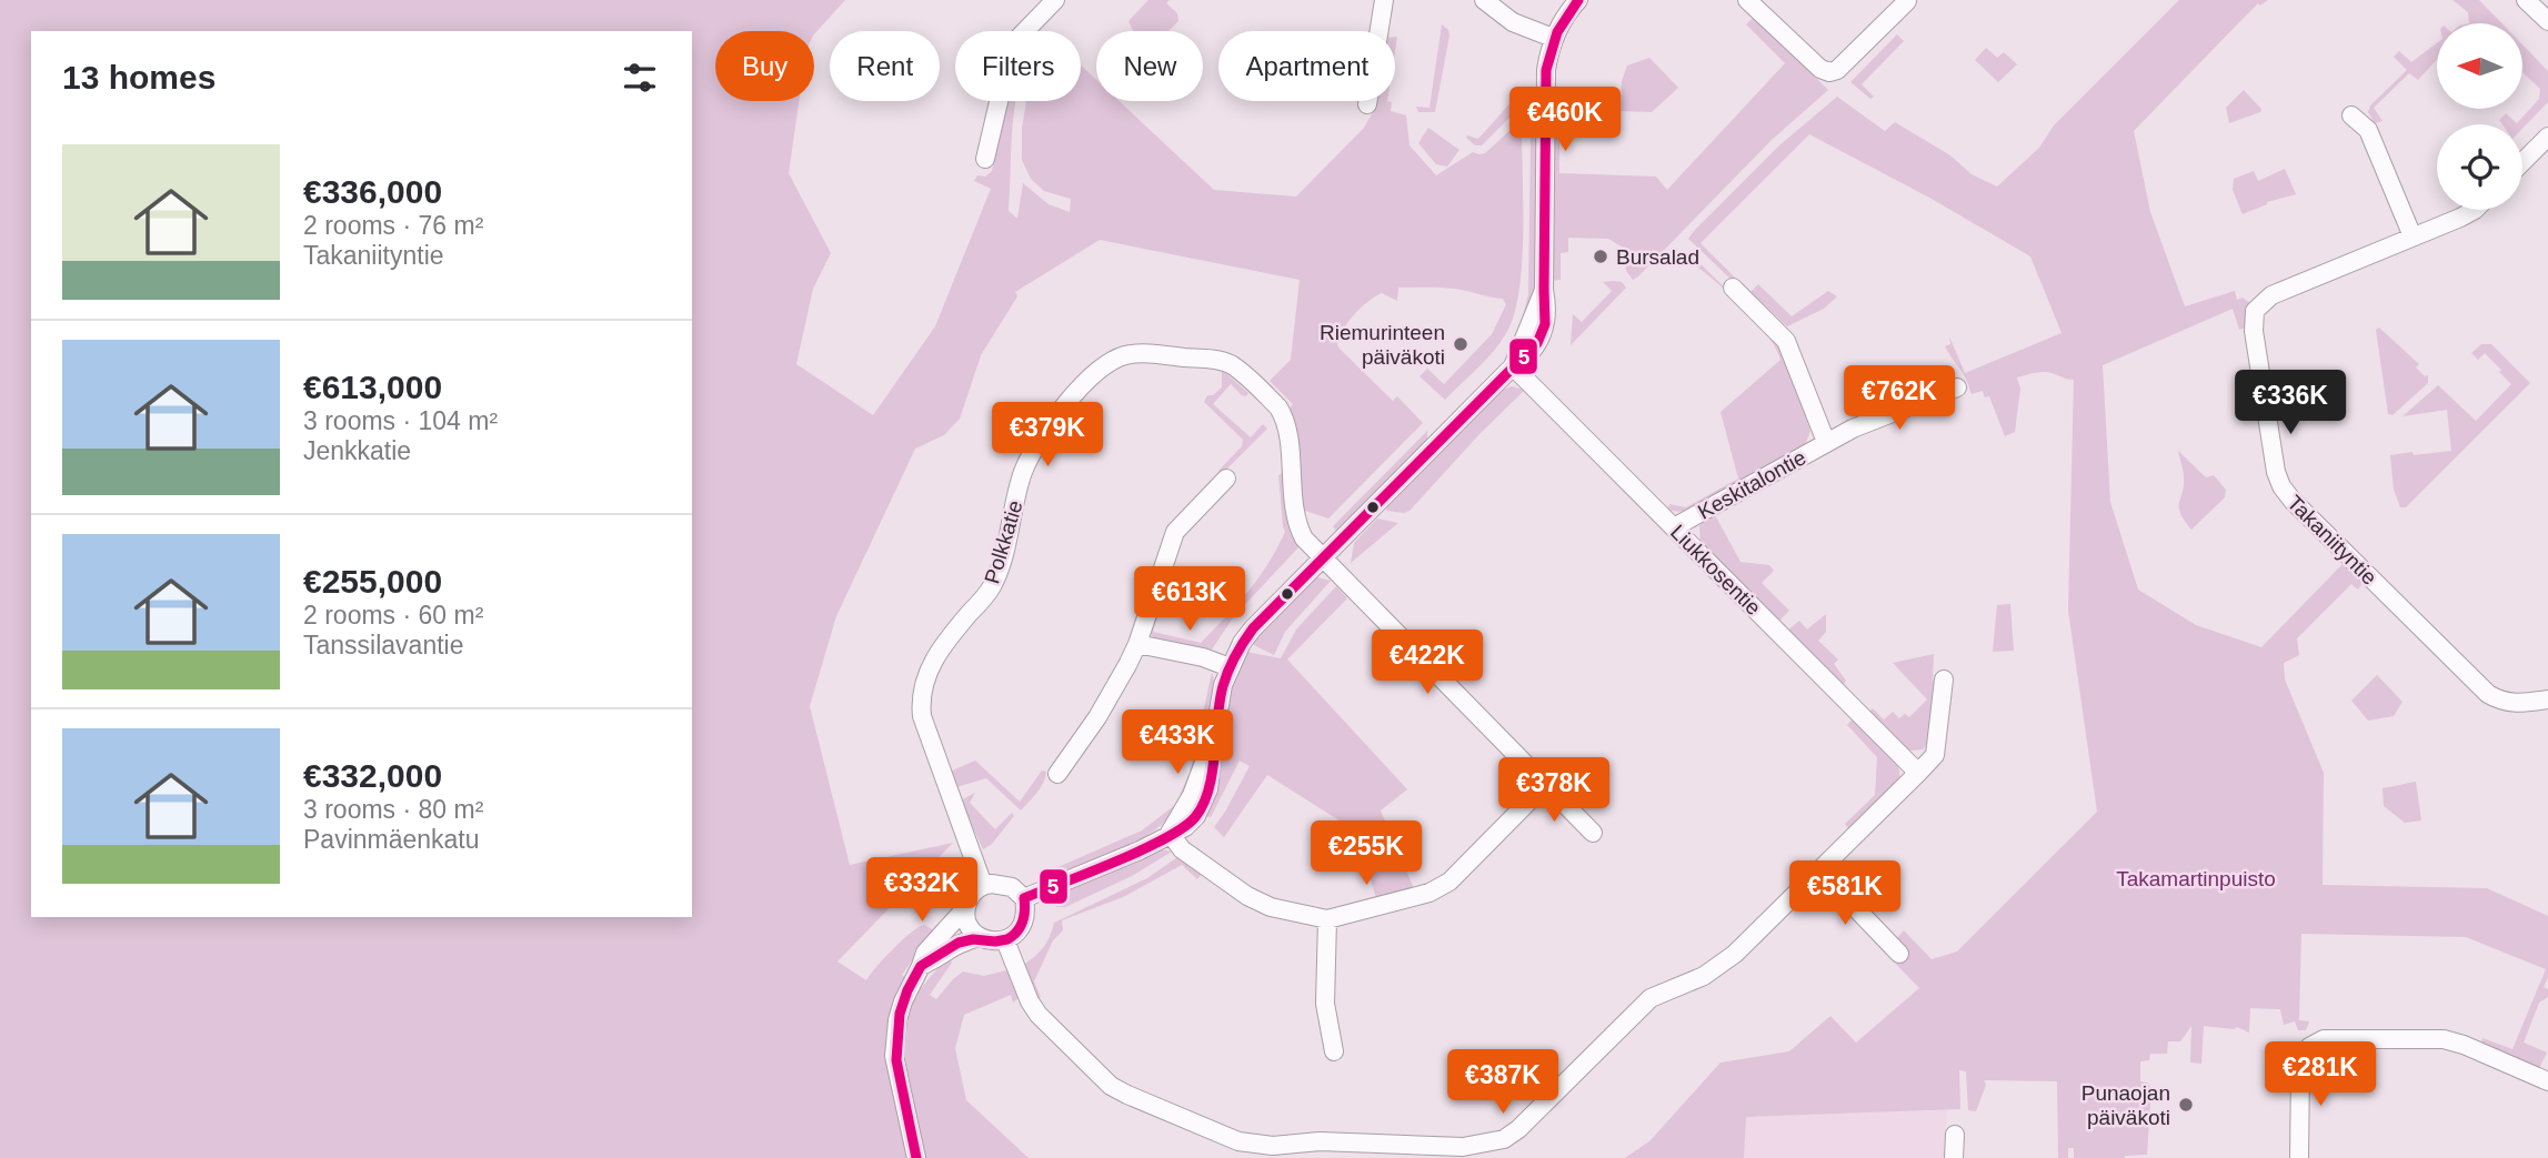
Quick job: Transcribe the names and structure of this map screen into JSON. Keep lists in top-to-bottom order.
{
  "streets": {
    "street": [
      "Keskitalontie",
      "Takaniityntie",
      "Polkkatie",
      "Liukkosentie"
    ]
  },
  "crossings": [
    ["Keskitalontie", "Liukkosentie"]
  ],
  "parks": ["Takamartinpuisto"],
  "places": ["Bursalad", "Riemurinteen päiväkoti", "Punaojan päiväkoti"],
  "lines": ["transit line 5"],
  "north": "left",
  "page": {
    "chip": [
      "Buy",
      "Rent",
      "Filters",
      "New",
      "Apartment"
    ],
    "heading": "13 homes",
    "price": [
      "€460K",
      "€762K",
      "€336K",
      "€379K",
      "€613K",
      "€422K",
      "€433K",
      "€378K",
      "€255K",
      "€332K",
      "€581K",
      "€281K",
      "€387K"
    ],
    "list": [
      {
        "name": "€336,000",
        "note": "2 rooms · 76 m² · Takaniityntie"
      },
      {
        "name": "€613,000",
        "note": "3 rooms · 104 m² · Jenkkatie"
      },
      {
        "name": "€255,000",
        "note": "2 rooms · 60 m² · Tanssilavantie"
      },
      {
        "name": "€332,000",
        "note": "3 rooms · 80 m² · Pavinmäenkatu"
      }
    ]
  }
}
